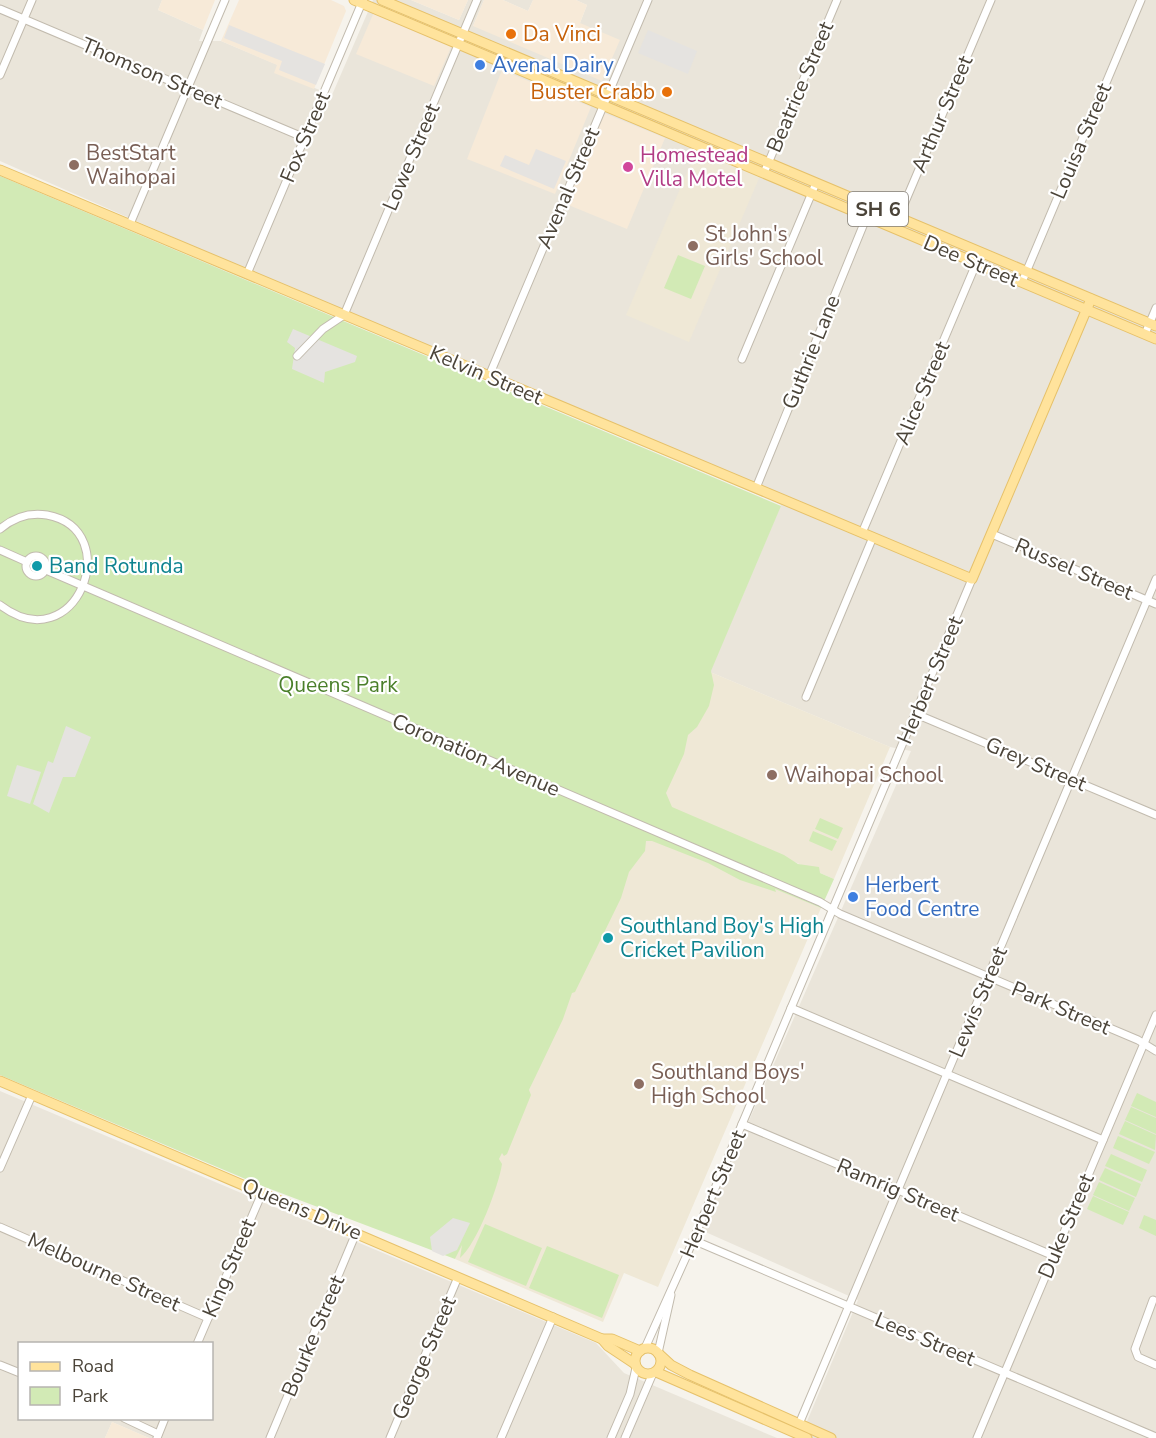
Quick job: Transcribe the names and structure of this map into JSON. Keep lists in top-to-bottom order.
{
  "streets": {
    "main road": [
      "SH 6",
      "Dee Street",
      "Kelvin Street",
      "Herbert Street",
      "Queens Drive"
    ],
    "street": [
      "Thomson Street",
      "Beatrice Street",
      "Arthur Street",
      "Fox Street",
      "Louisa Street",
      "Lowe Street",
      "Avenal Street",
      "Guthrie Lane",
      "Alice Street",
      "Russel Street",
      "Coronation Avenue",
      "Grey Street",
      "Lewis Street",
      "Park Street",
      "Ramrig Street",
      "Duke Street",
      "King Street",
      "Melbourne Street",
      "Bourke Street",
      "Lees Street",
      "George Street"
    ]
  },
  "crossings": [
    ["Thomson Street", "Fox Street"],
    ["Beatrice Street", "Dee Street"],
    ["Arthur Street", "Dee Street"],
    ["Fox Street", "Dee Street"],
    ["Fox Street", "Kelvin Street"],
    ["Louisa Street", "Dee Street"],
    ["Lowe Street", "Dee Street"],
    ["Lowe Street", "Kelvin Street"],
    ["Avenal Street", "Dee Street"],
    ["Avenal Street", "Kelvin Street"],
    ["Dee Street", "Guthrie Lane"],
    ["Dee Street", "Alice Street"],
    ["Dee Street", "Herbert Street"],
    ["Guthrie Lane", "Kelvin Street"],
    ["Kelvin Street", "Alice Street"],
    ["Kelvin Street", "Herbert Street"],
    ["Russel Street", "Herbert Street"],
    ["Russel Street", "Lewis Street"],
    ["Herbert Street", "Coronation Avenue"],
    ["Herbert Street", "Grey Street"],
    ["Herbert Street", "Park Street"],
    ["Herbert Street", "Ramrig Street"],
    ["Herbert Street", "Queens Drive"],
    ["Herbert Street", "Lees Street"],
    ["Coronation Avenue", "Park Street"],
    ["Grey Street", "Lewis Street"],
    ["Lewis Street", "Park Street"],
    ["Lewis Street", "Ramrig Street"],
    ["Lewis Street", "Lees Street"],
    ["Park Street", "Duke Street"],
    ["Ramrig Street", "Duke Street"],
    ["Queens Drive", "King Street"],
    ["Queens Drive", "Bourke Street"],
    ["Queens Drive", "George Street"],
    ["Duke Street", "Lees Street"],
    ["King Street", "Melbourne Street"]
  ],
  "parks": ["Queens Park"],
  "places": [
    "Da Vinci",
    "Avenal Dairy",
    "Buster Crabb",
    "BestStart Waihopai",
    "Homestead Villa Motel",
    "St John's Girls' School",
    "Band Rotunda",
    "Waihopai School",
    "Herbert Food Centre",
    "Southland Boy's High Cricket Pavilion",
    "Southland Boys' High School"
  ],
  "legend": ["Road", "Park"]
}
